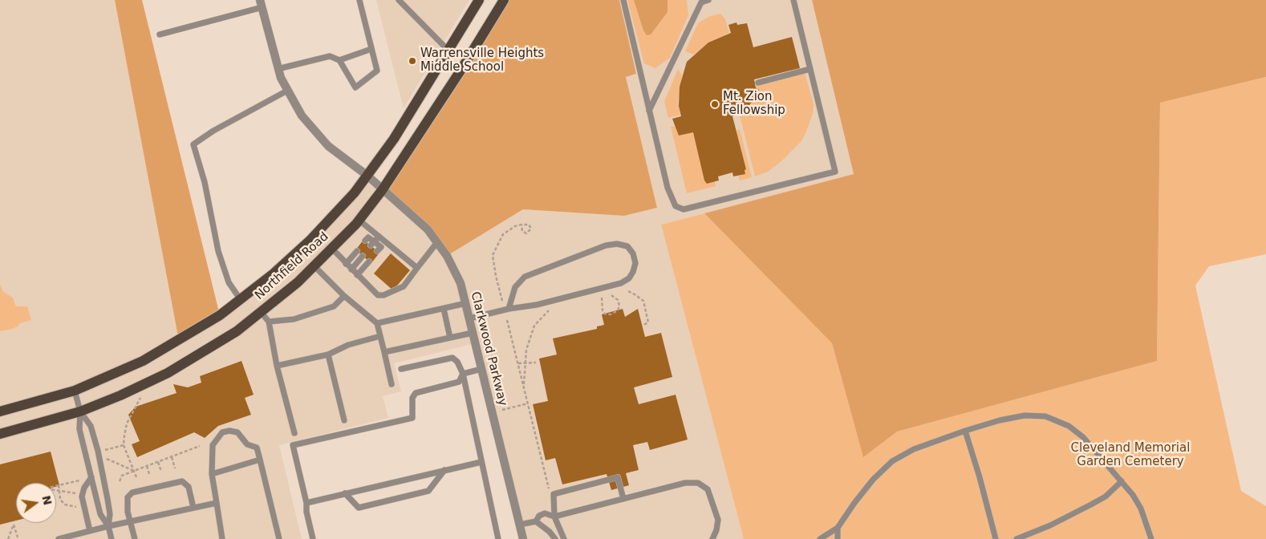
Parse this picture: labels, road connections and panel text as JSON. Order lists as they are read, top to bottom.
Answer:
{
  "streets": {
    "main road": ["Northfield Road"],
    "street": ["Clarkwood Parkway"]
  },
  "crossings": [
    ["Northfield Road", "Clarkwood Parkway"]
  ],
  "parks": ["Cleveland Memorial Garden Cemetery"],
  "places": ["Warrensville Heights Middle School", "Mt. Zion Fellowship"],
  "north": "right"
}
